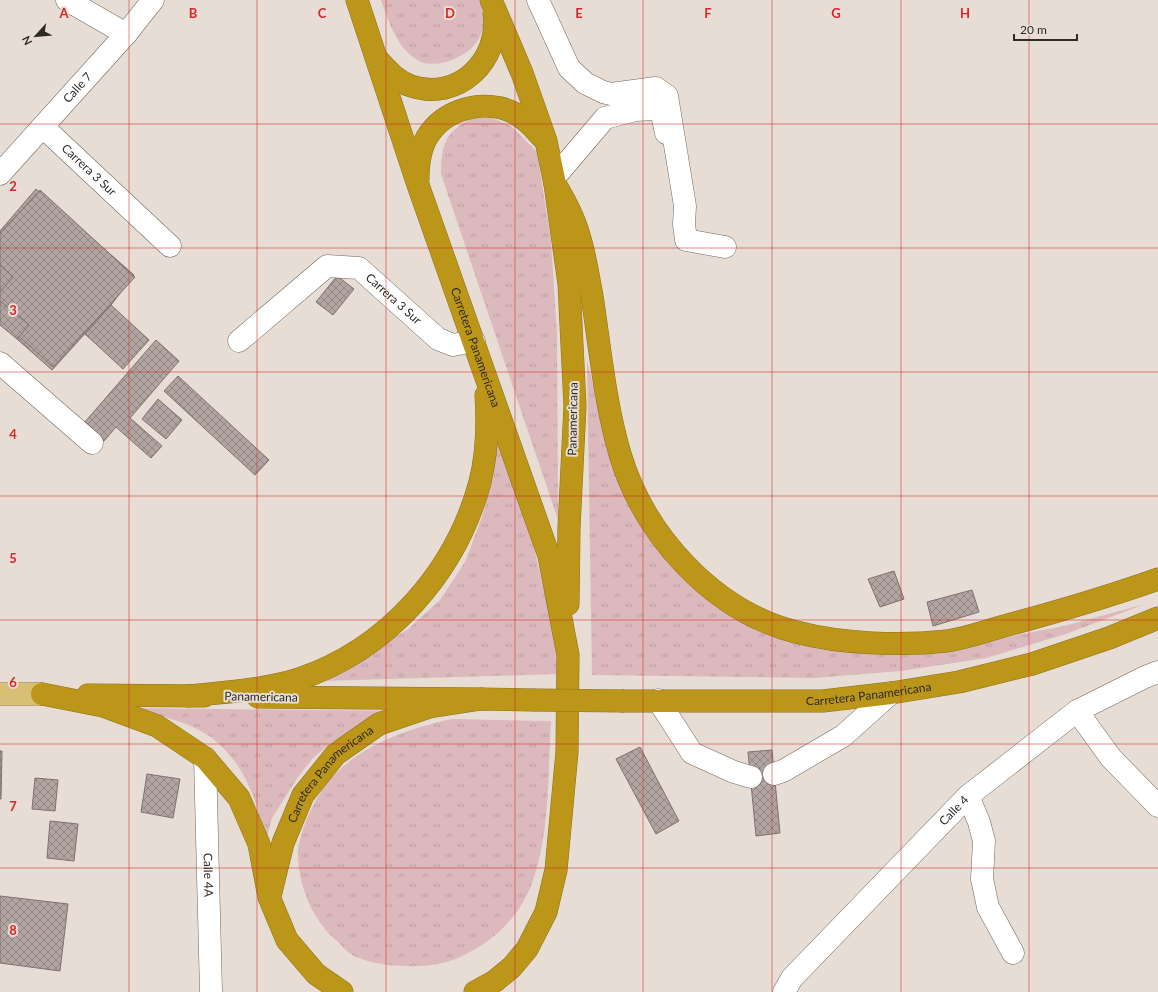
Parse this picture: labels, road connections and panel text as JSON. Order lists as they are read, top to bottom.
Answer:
{
  "streets": {
    "highway": ["Carretera Panamericana", "Panamericana"],
    "street": [
      "Calle 7",
      "Carrera 3 Sur",
      "Calle 4",
      "Calle 4A"
    ]
  },
  "crossings": [
    ["Calle 7", "Carrera 3 Sur"],
    ["Carrera 3 Sur", "Carretera Panamericana"],
    ["Carretera Panamericana", "Panamericana"],
    ["Panamericana", "Calle 4A"]
  ],
  "scale_bar": "20 m",
  "north": "bottom left",
  "grid": {
    "columns": [
      "A",
      "B",
      "C",
      "D",
      "E",
      "F",
      "G",
      "H"
    ],
    "rows": [
      "2",
      "3",
      "4",
      "5",
      "6",
      "7",
      "8"
    ]
  }
}
